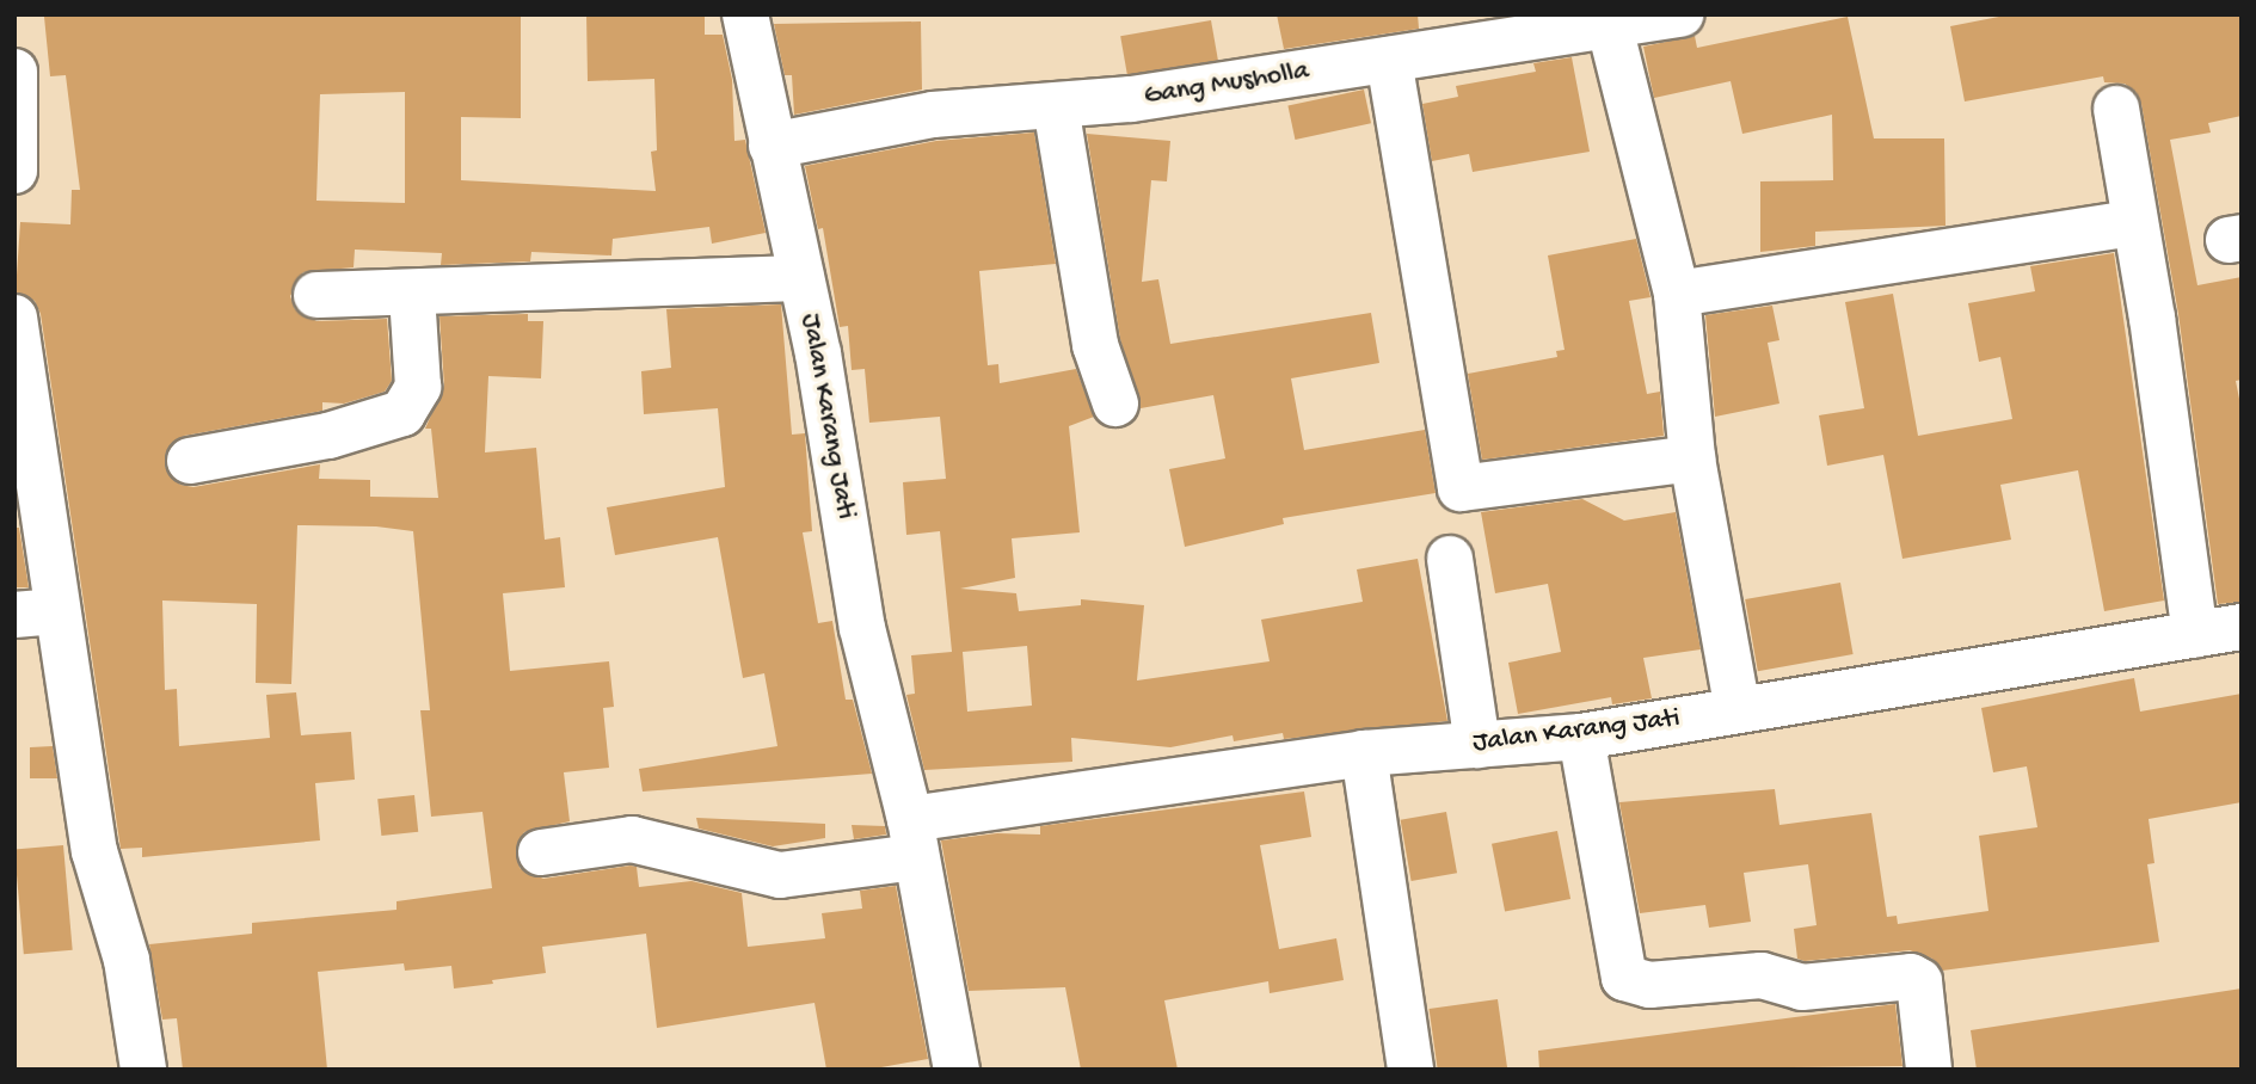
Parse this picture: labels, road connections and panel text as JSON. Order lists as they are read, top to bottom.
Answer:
{
  "streets": {
    "street": ["Gang Musholla", "Jalan Karang Jati"]
  },
  "crossings": [
    ["Gang Musholla", "Jalan Karang Jati"]
  ]
}
